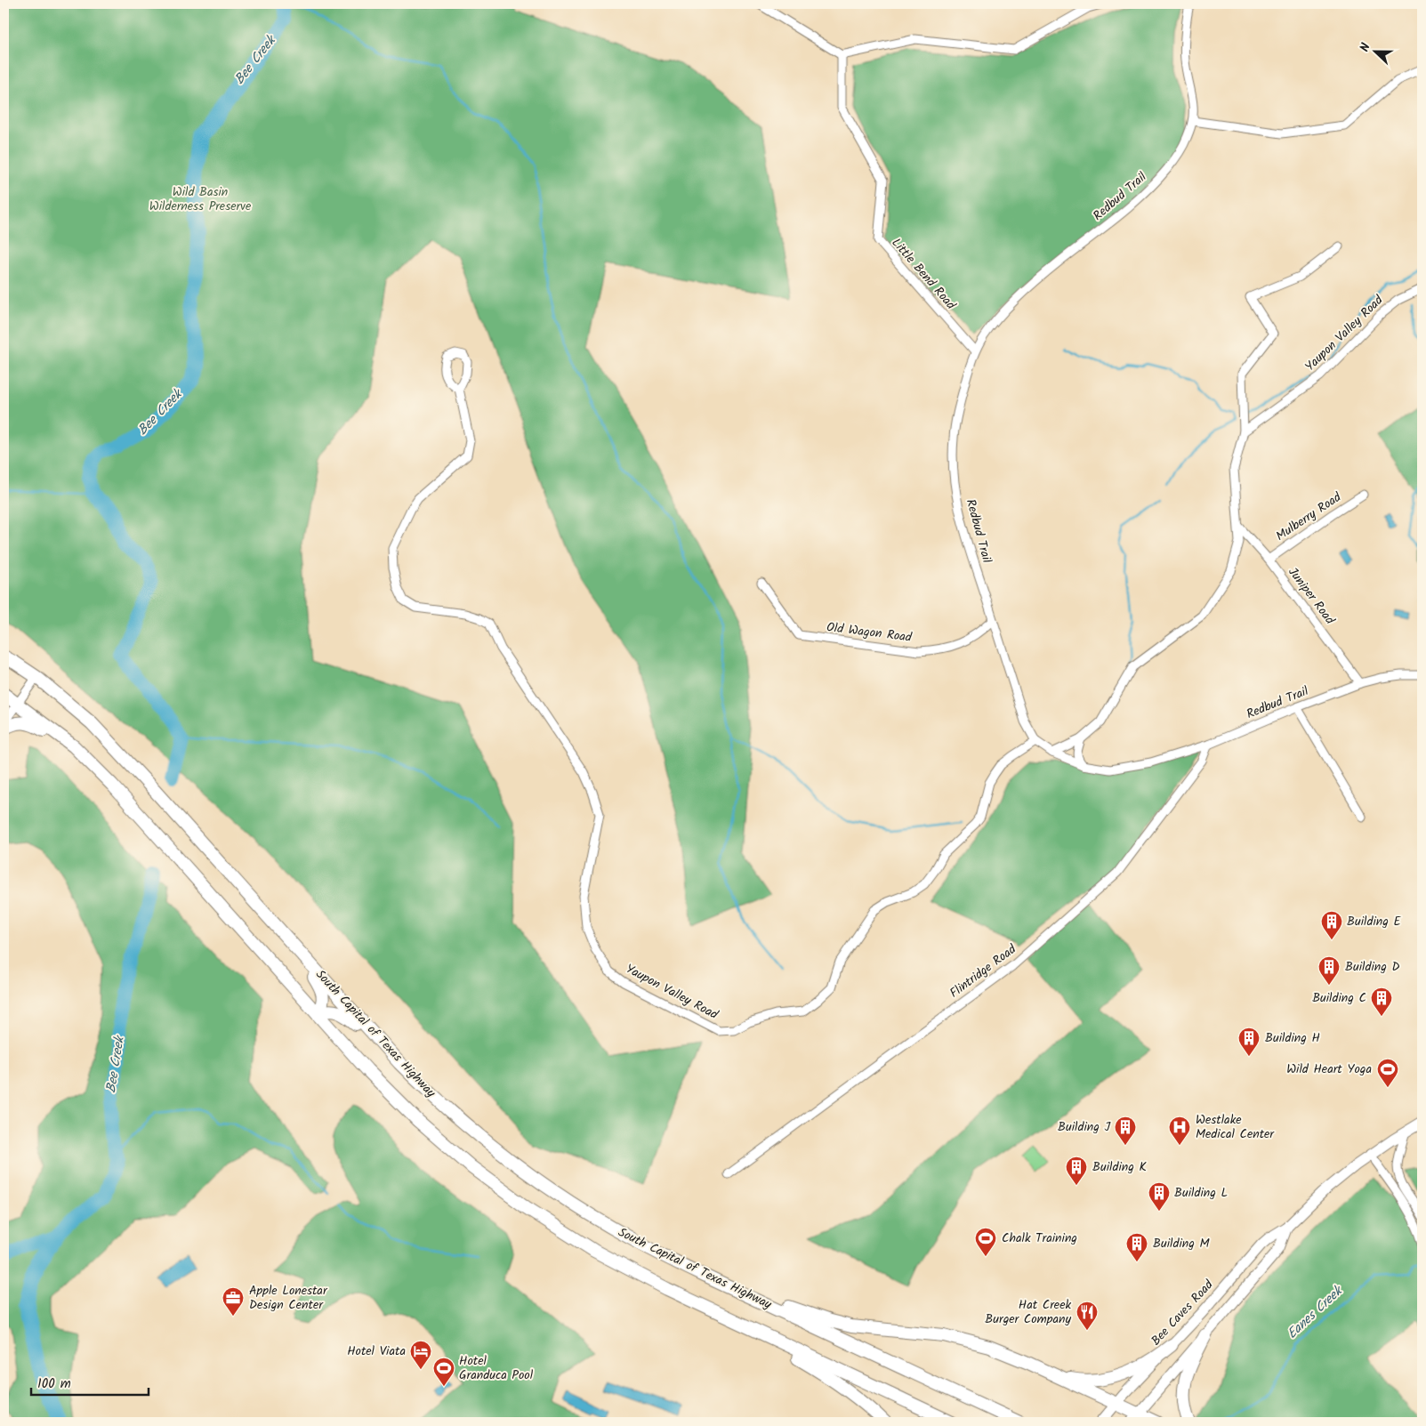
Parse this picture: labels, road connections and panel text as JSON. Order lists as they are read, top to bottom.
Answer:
{
  "streets": {
    "highway": ["South Capital of Texas Highway"],
    "main road": ["Bee Caves Road"],
    "street": [
      "Redbud Trail",
      "Little Bend Road",
      "Yaupon Valley Road",
      "Mulberry Road",
      "Juniper Road",
      "Old Wagon Road",
      "Flintridge Road"
    ]
  },
  "crossings": [
    ["Redbud Trail", "Little Bend Road"],
    ["Redbud Trail", "Yaupon Valley Road"],
    ["Redbud Trail", "Juniper Road"],
    ["Redbud Trail", "Old Wagon Road"],
    ["Redbud Trail", "Flintridge Road"],
    ["Mulberry Road", "Juniper Road"]
  ],
  "water": ["Bee Creek", "Eanes Creek"],
  "parks": ["Wild Basin Wilderness Preserve"],
  "places": {
    "building": [
      "Building E",
      "Building D",
      "Building C",
      "Building H",
      "Building J",
      "Building K",
      "Building L",
      "Building M"
    ],
    "sports": ["Wild Heart Yoga", "Chalk Training", "Hotel Granduca Pool"],
    "hospital": ["Westlake Medical Center"],
    "office": ["Apple Lonestar Design Center"],
    "restaurant": ["Hat Creek Burger Company"],
    "hotel": ["Hotel Viata"]
  },
  "scale_bar": "100 m",
  "north": "left"
}
